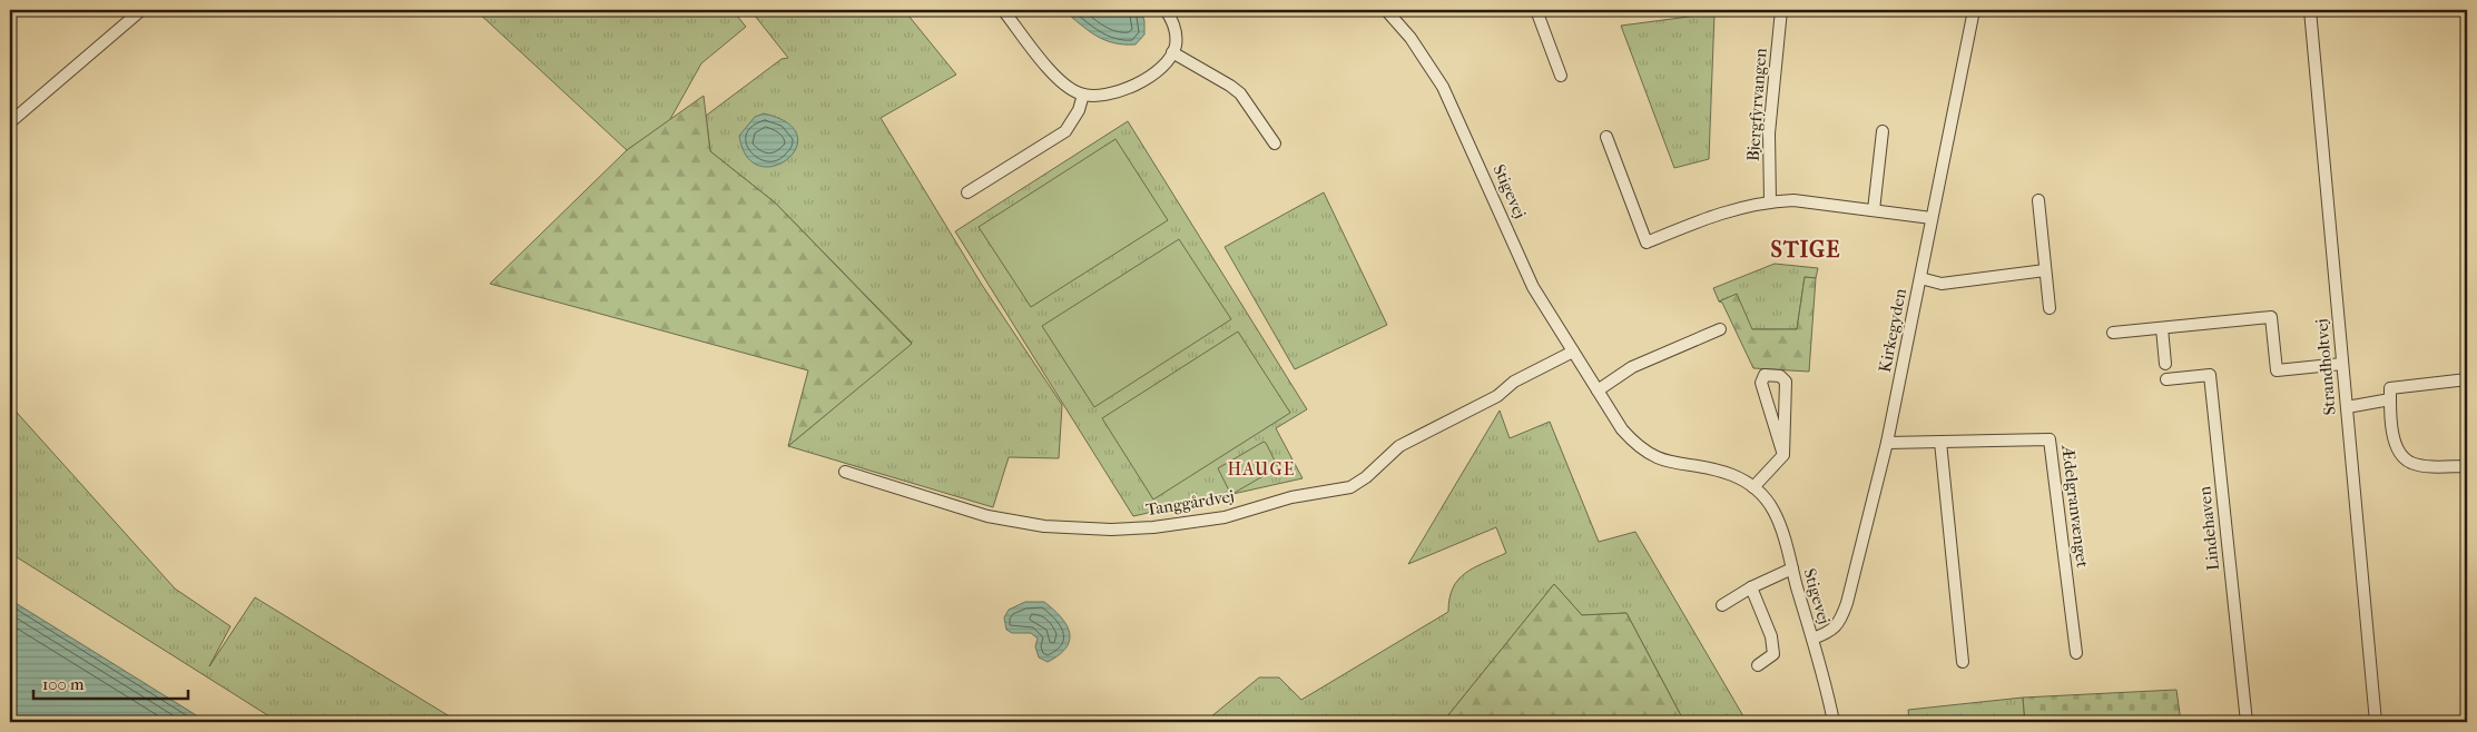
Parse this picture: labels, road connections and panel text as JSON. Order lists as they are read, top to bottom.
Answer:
{
  "streets": {
    "street": [
      "Bjergfyrvangen",
      "Stigevej",
      "Kirkegyden",
      "Strandholtvej",
      "Tanggårdvej",
      "Ædelgranvænget",
      "Lindehaven"
    ]
  },
  "crossings": [
    ["Stigevej", "Kirkegyden"],
    ["Stigevej", "Tanggårdvej"],
    ["Kirkegyden", "Ædelgranvænget"]
  ],
  "districts": ["STIGE", "HAUGE"],
  "scale_bar": "100 m"
}
